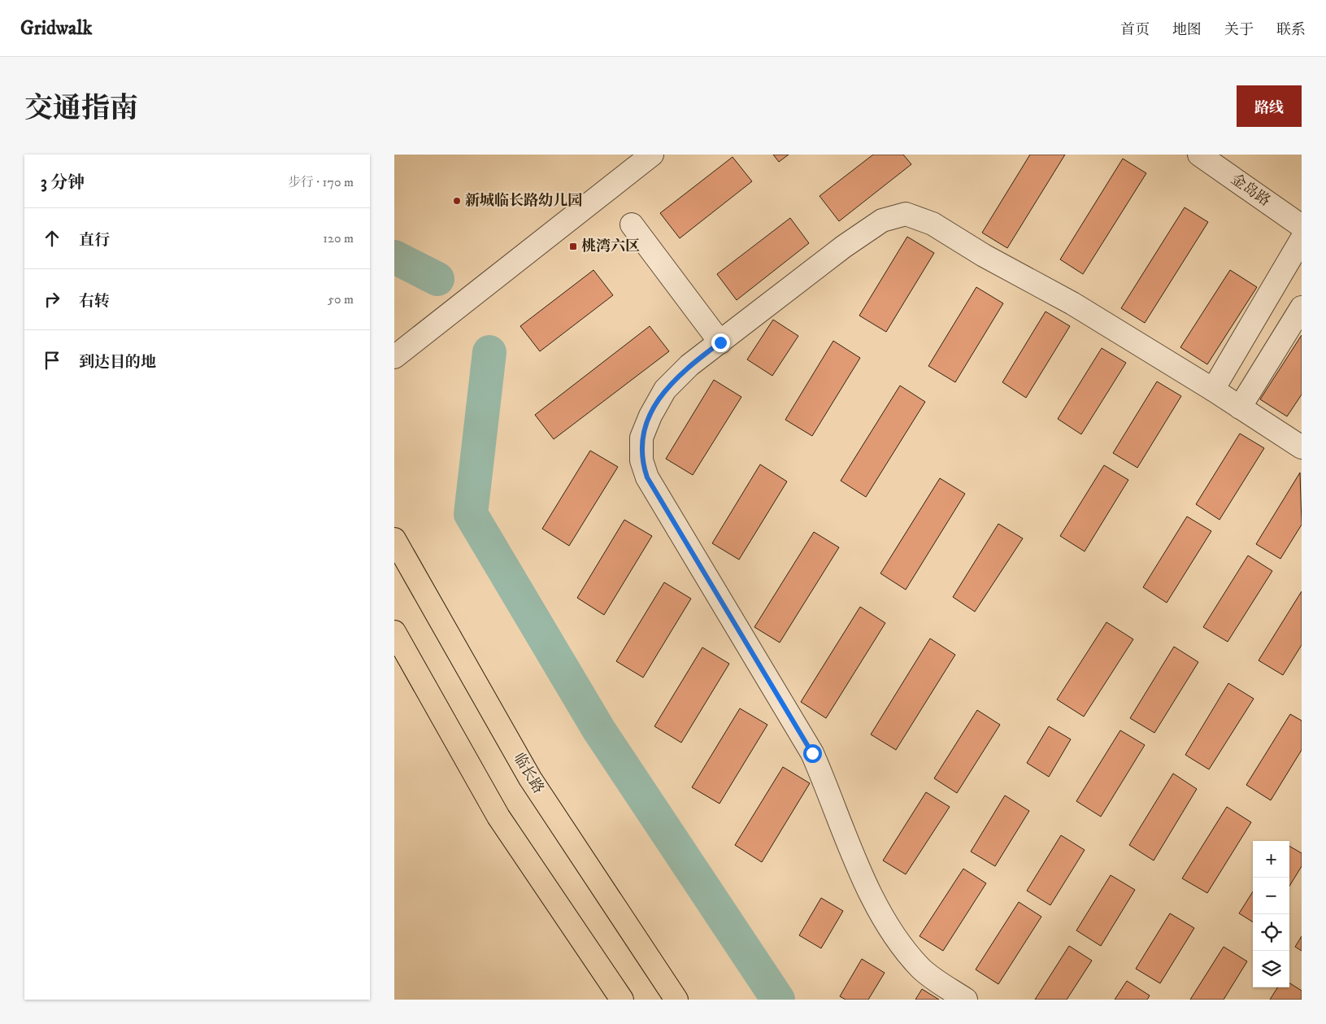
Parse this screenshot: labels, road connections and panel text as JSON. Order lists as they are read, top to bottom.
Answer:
{
  "streets": {
    "main road": ["临长路"],
    "street": ["金岛路"]
  },
  "places": {
    "other": ["新城临长路幼儿园"],
    "transit": ["桃湾六区"]
  },
  "page": {
    "header": "Gridwalk",
    "nav": [
      "首页",
      "地图",
      "关于",
      "联系"
    ],
    "title": "交通指南",
    "buttons": "路线",
    "heading": ["3 分钟", "步行 · 170 m"],
    "list": [
      ["直行", "120 m"],
      ["右转", "50 m"],
      "到达目的地"
    ],
    "map_buttons": ["+", "−"]
  }
}
